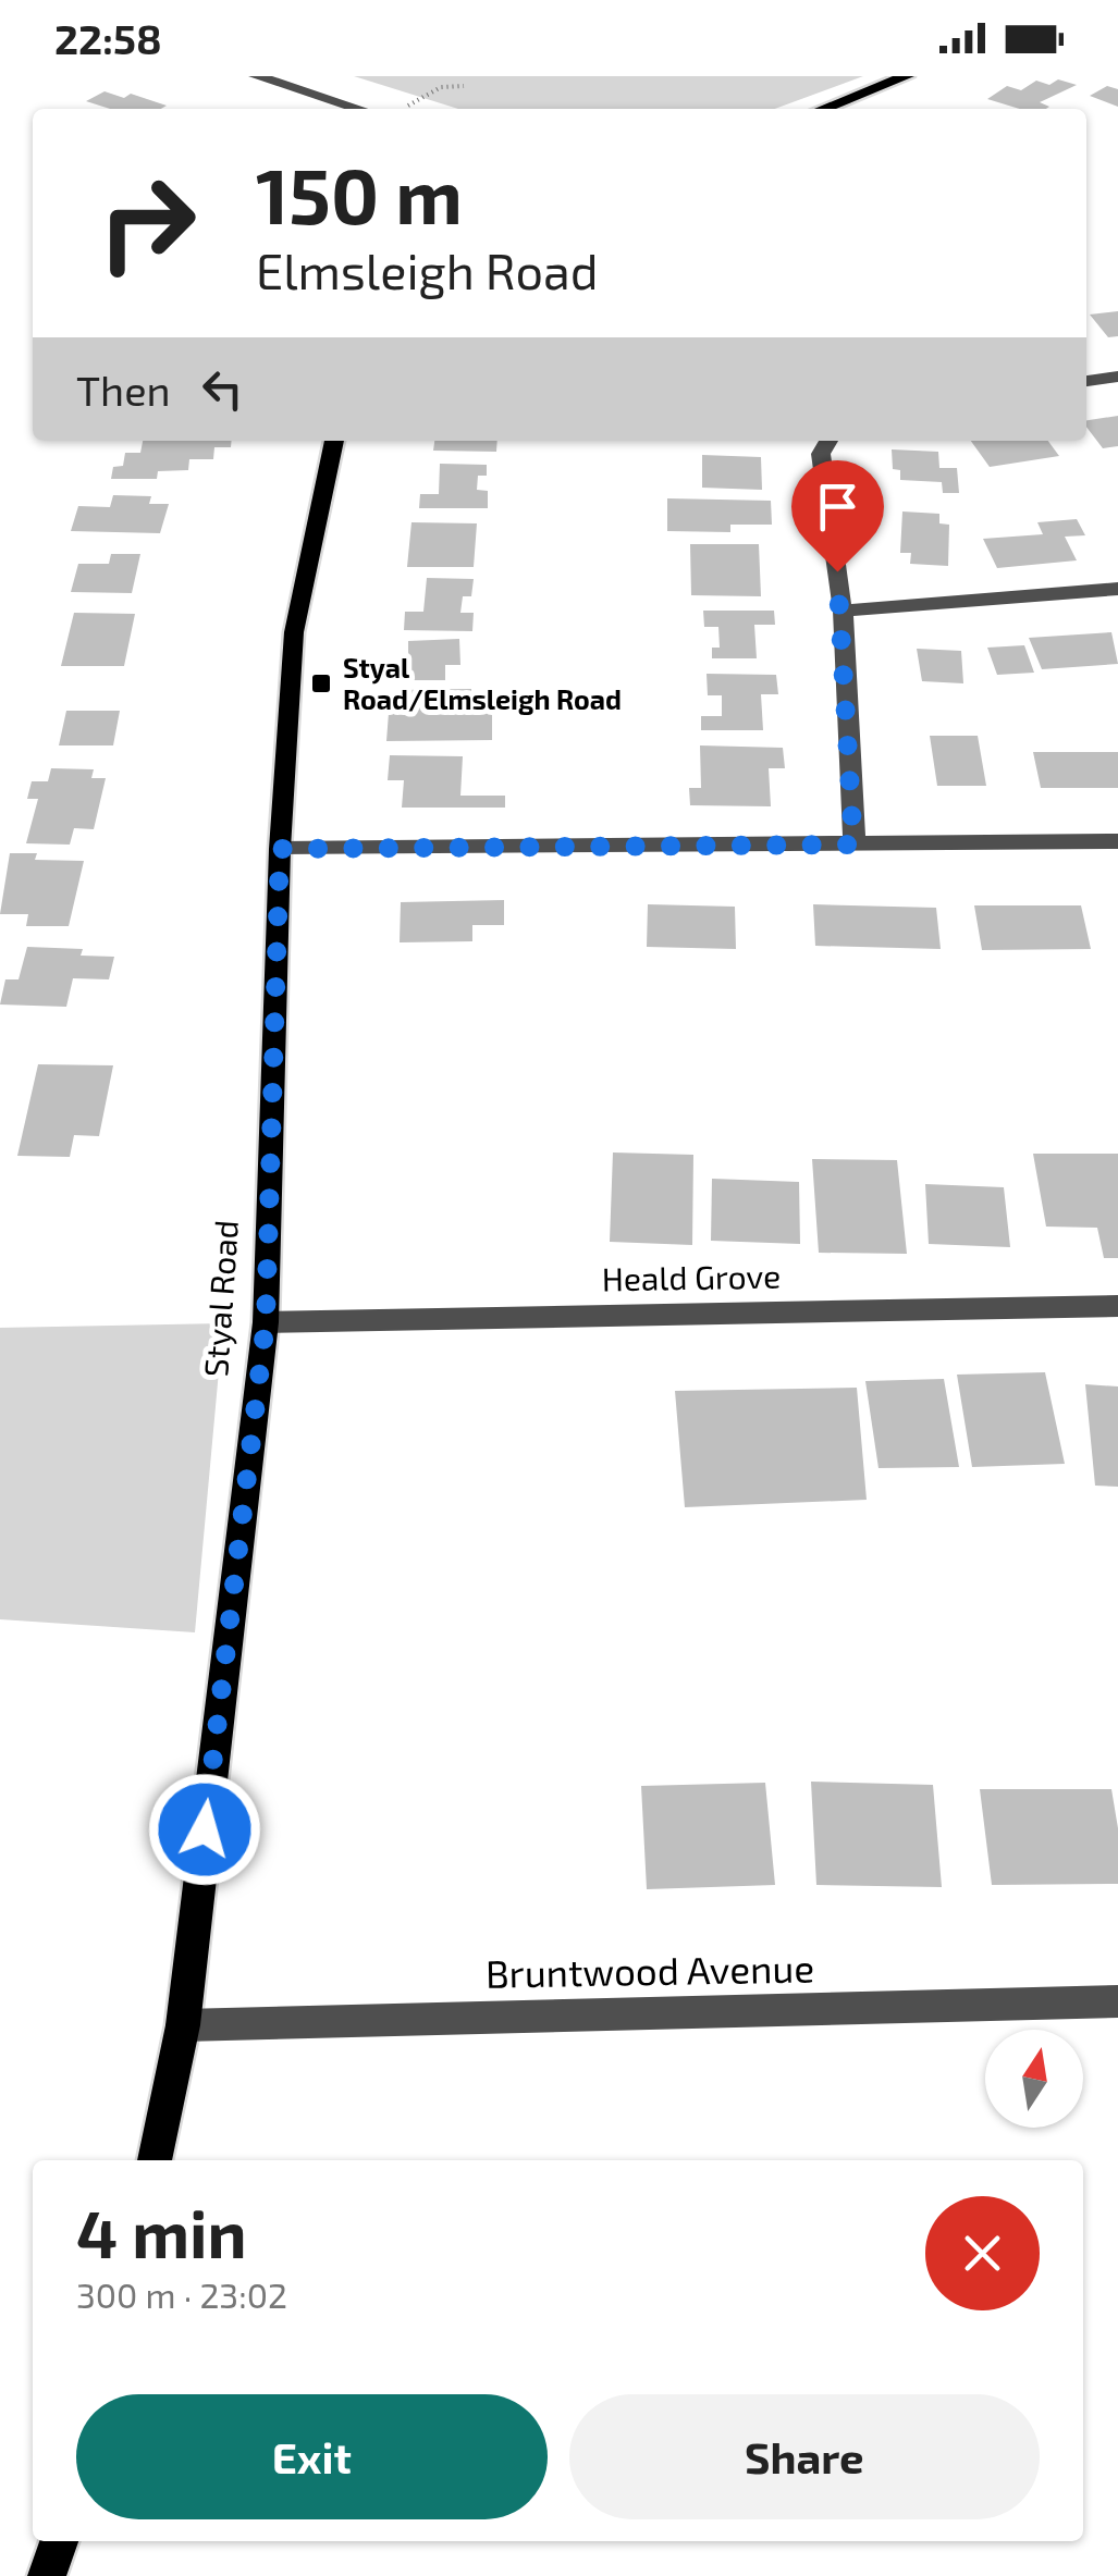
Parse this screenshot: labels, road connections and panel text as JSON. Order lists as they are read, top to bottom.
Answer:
{
  "streets": {
    "main road": ["Styal Road"],
    "street": ["Heald Grove", "Bruntwood Avenue"]
  },
  "crossings": [
    ["Heald Grove", "Styal Road"],
    ["Styal Road", "Bruntwood Avenue"]
  ],
  "places": {
    "transit": ["Styal Road/Elmsleigh Road"]
  },
  "north": "top",
  "page": {
    "status": "22:58",
    "turn": ["150 m", "Elmsleigh Road"],
    "then": "Then",
    "heading": ["4 min", "300 m · 23:02"],
    "buttons": ["Exit", "Share"]
  }
}
